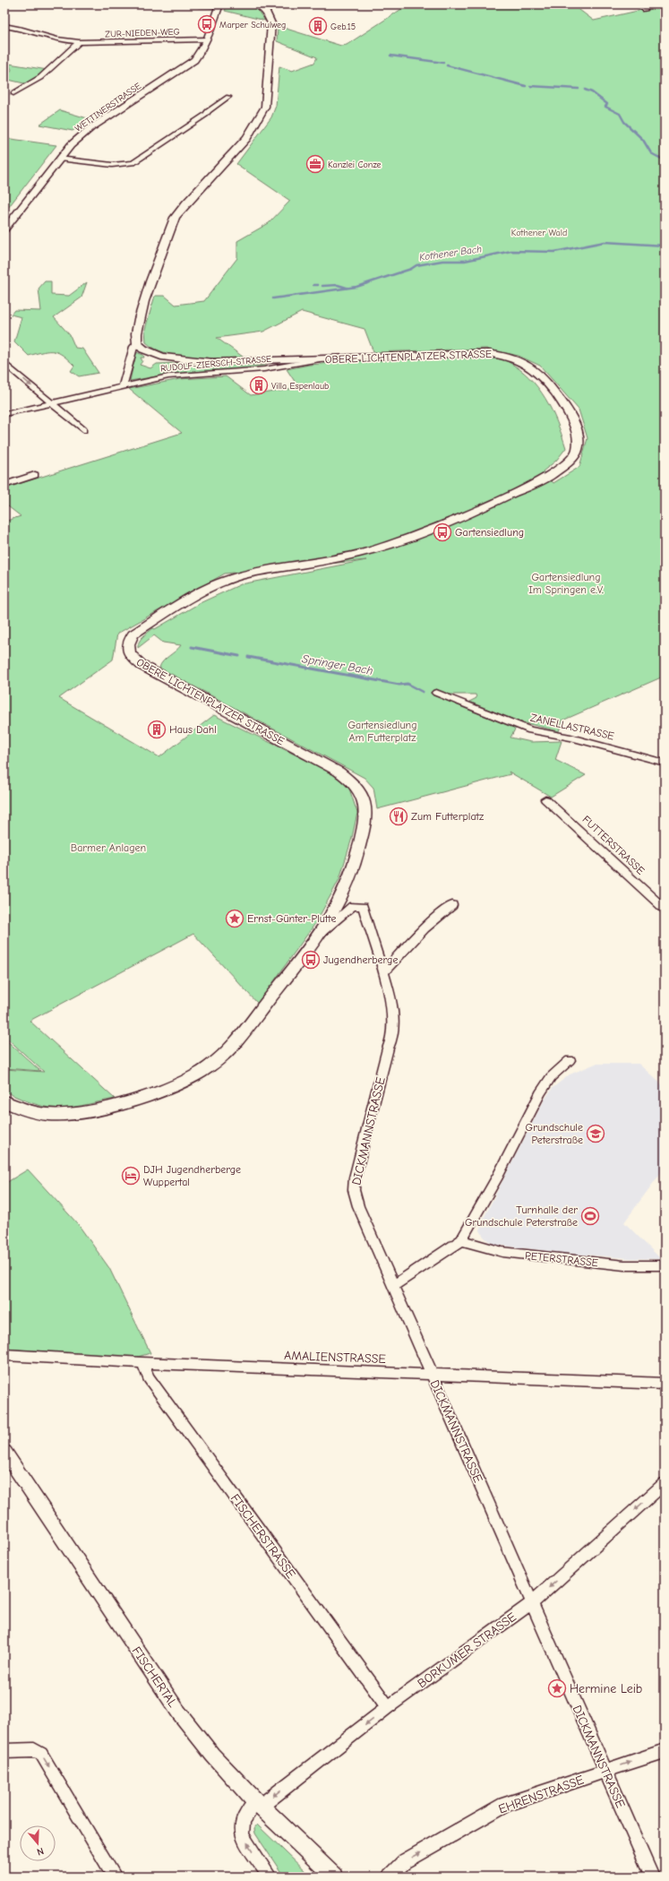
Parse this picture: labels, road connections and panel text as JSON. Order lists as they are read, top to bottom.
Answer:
{
  "streets": {
    "main road": ["OBERE LICHTENPLATZER STRASSE"],
    "street": [
      "ZUR-NIEDEN-WEG",
      "WETTINERSTRASSE",
      "RUDOLF-ZIERSCH-STRASSE",
      "ZANELLASTRASSE",
      "FUTTERSTRASSE",
      "DICKMANNSTRASSE",
      "PETERSTRASSE",
      "AMALIENSTRASSE",
      "FISCHERSTRASSE",
      "BORKUMER STRASSE",
      "FISCHERTAL",
      "EHRENSTRASSE"
    ]
  },
  "crossings": [
    ["ZUR-NIEDEN-WEG", "WETTINERSTRASSE"],
    ["OBERE LICHTENPLATZER STRASSE", "RUDOLF-ZIERSCH-STRASSE"],
    ["OBERE LICHTENPLATZER STRASSE", "DICKMANNSTRASSE"],
    ["DICKMANNSTRASSE", "AMALIENSTRASSE"],
    ["DICKMANNSTRASSE", "BORKUMER STRASSE"],
    ["DICKMANNSTRASSE", "EHRENSTRASSE"],
    ["AMALIENSTRASSE", "FISCHERSTRASSE"],
    ["FISCHERSTRASSE", "BORKUMER STRASSE"],
    ["BORKUMER STRASSE", "FISCHERTAL"]
  ],
  "one_way": ["EHRENSTRASSE"],
  "water": ["Kothener Bach", "Springer Bach"],
  "parks": [
    "Kothener Wald",
    "Gartensiedlung Im Springen e.V.",
    "Gartensiedlung Am Futterplatz",
    "Barmer Anlagen"
  ],
  "places": {
    "bus stop": ["Marper Schulweg", "Gartensiedlung", "Jugendherberge"],
    "building": ["Geb.15", "Villa Espenlaub", "Haus Dahl"],
    "office": ["Kanzlei Conze"],
    "restaurant": ["Zum Futterplatz"],
    "place": ["Ernst-Günter-Plutte", "Hermine Leib"],
    "school or university": ["Grundschule Peterstraße"],
    "hotel": ["DJH Jugendherberge Wuppertal"],
    "sports": ["Turnhalle der Grundschule Peterstraße"]
  },
  "north": "bottom"
}
